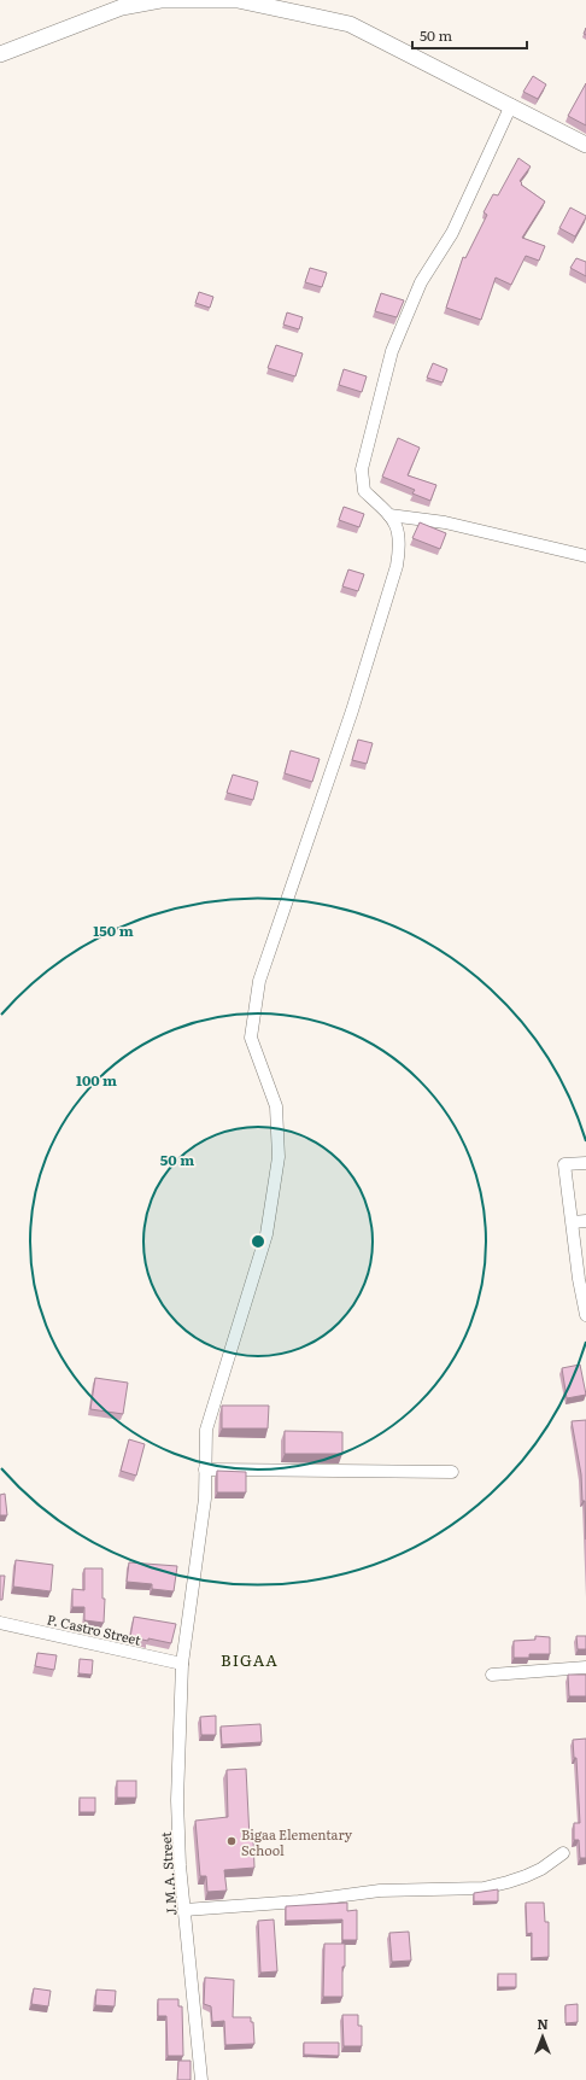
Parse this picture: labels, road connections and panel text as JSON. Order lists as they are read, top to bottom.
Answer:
{
  "streets": {
    "street": ["P. Castro Street", "J.M.A. Street"]
  },
  "crossings": [
    ["P. Castro Street", "J.M.A. Street"]
  ],
  "districts": ["BIGAA"],
  "places": ["Bigaa Elementary School"],
  "scale_bar": "50 m",
  "north": "top",
  "rings": ["150 m", "100 m", "50 m"]
}
